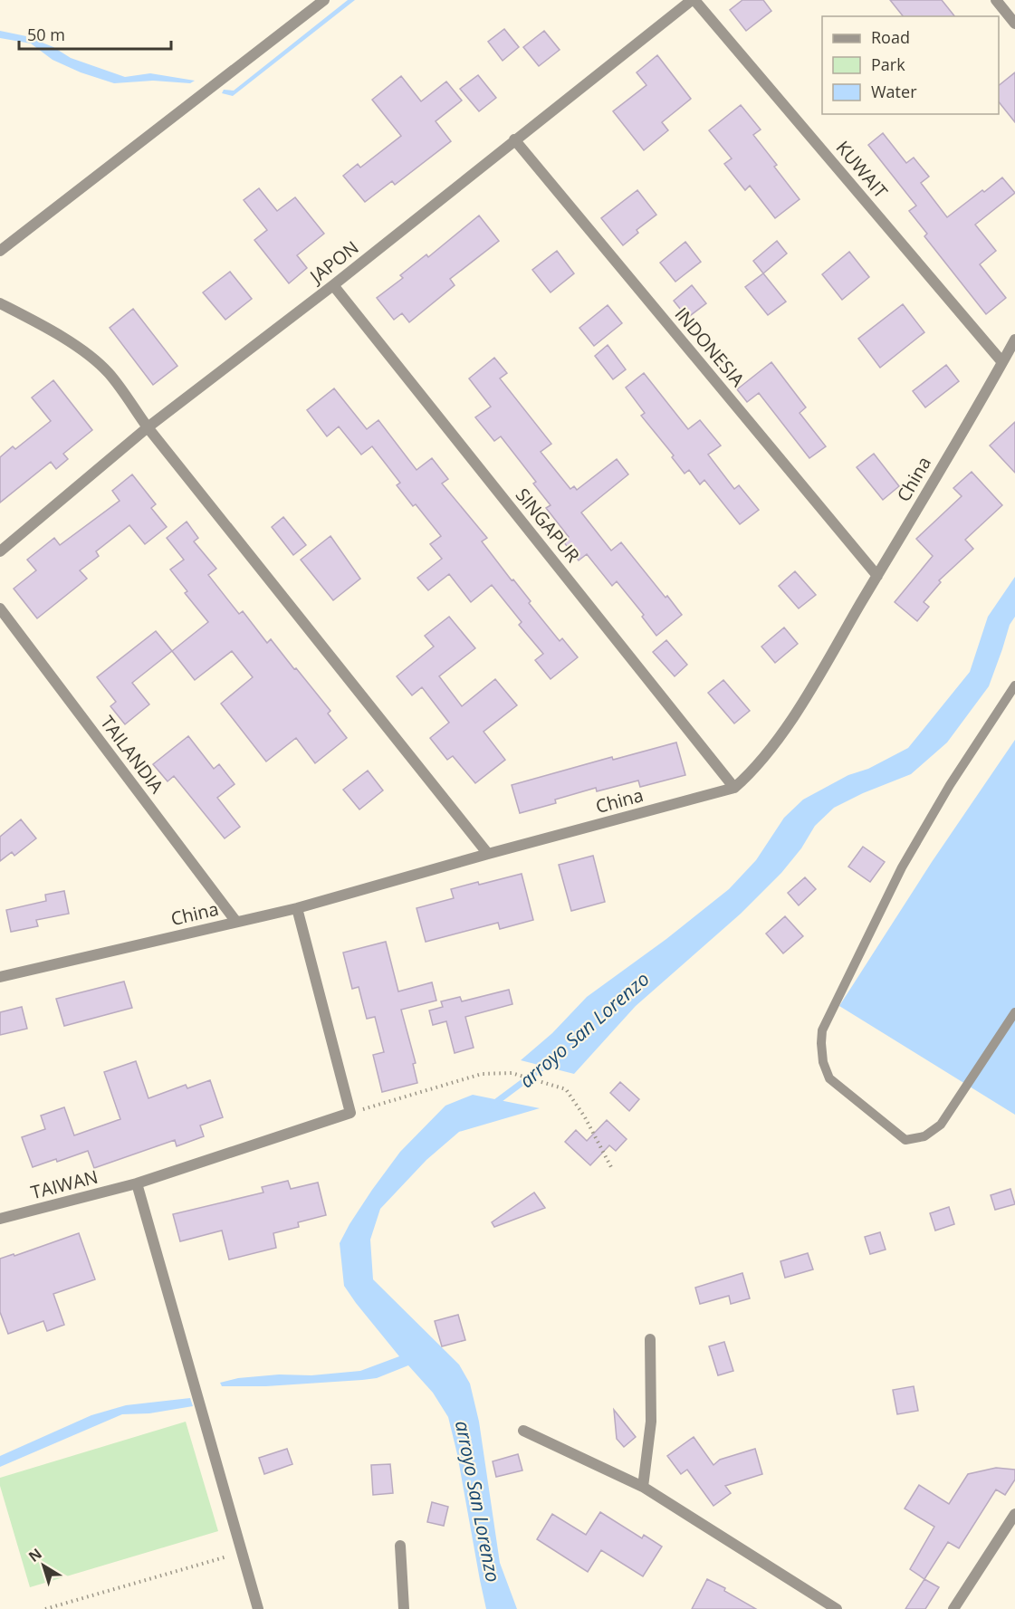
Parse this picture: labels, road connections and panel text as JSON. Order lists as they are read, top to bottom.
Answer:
{
  "streets": {
    "street": [
      "KUWAIT",
      "JAPON",
      "INDONESIA",
      "China",
      "SINGAPUR",
      "TAILANDIA",
      "TAIWAN"
    ]
  },
  "crossings": [
    ["KUWAIT", "JAPON"],
    ["KUWAIT", "China"],
    ["JAPON", "INDONESIA"],
    ["JAPON", "SINGAPUR"],
    ["INDONESIA", "China"],
    ["China", "SINGAPUR"],
    ["China", "TAILANDIA"]
  ],
  "water": ["arroyo San Lorenzo"],
  "legend": ["Road", "Park", "Water"],
  "scale_bar": "50 m",
  "north": "top left"
}
